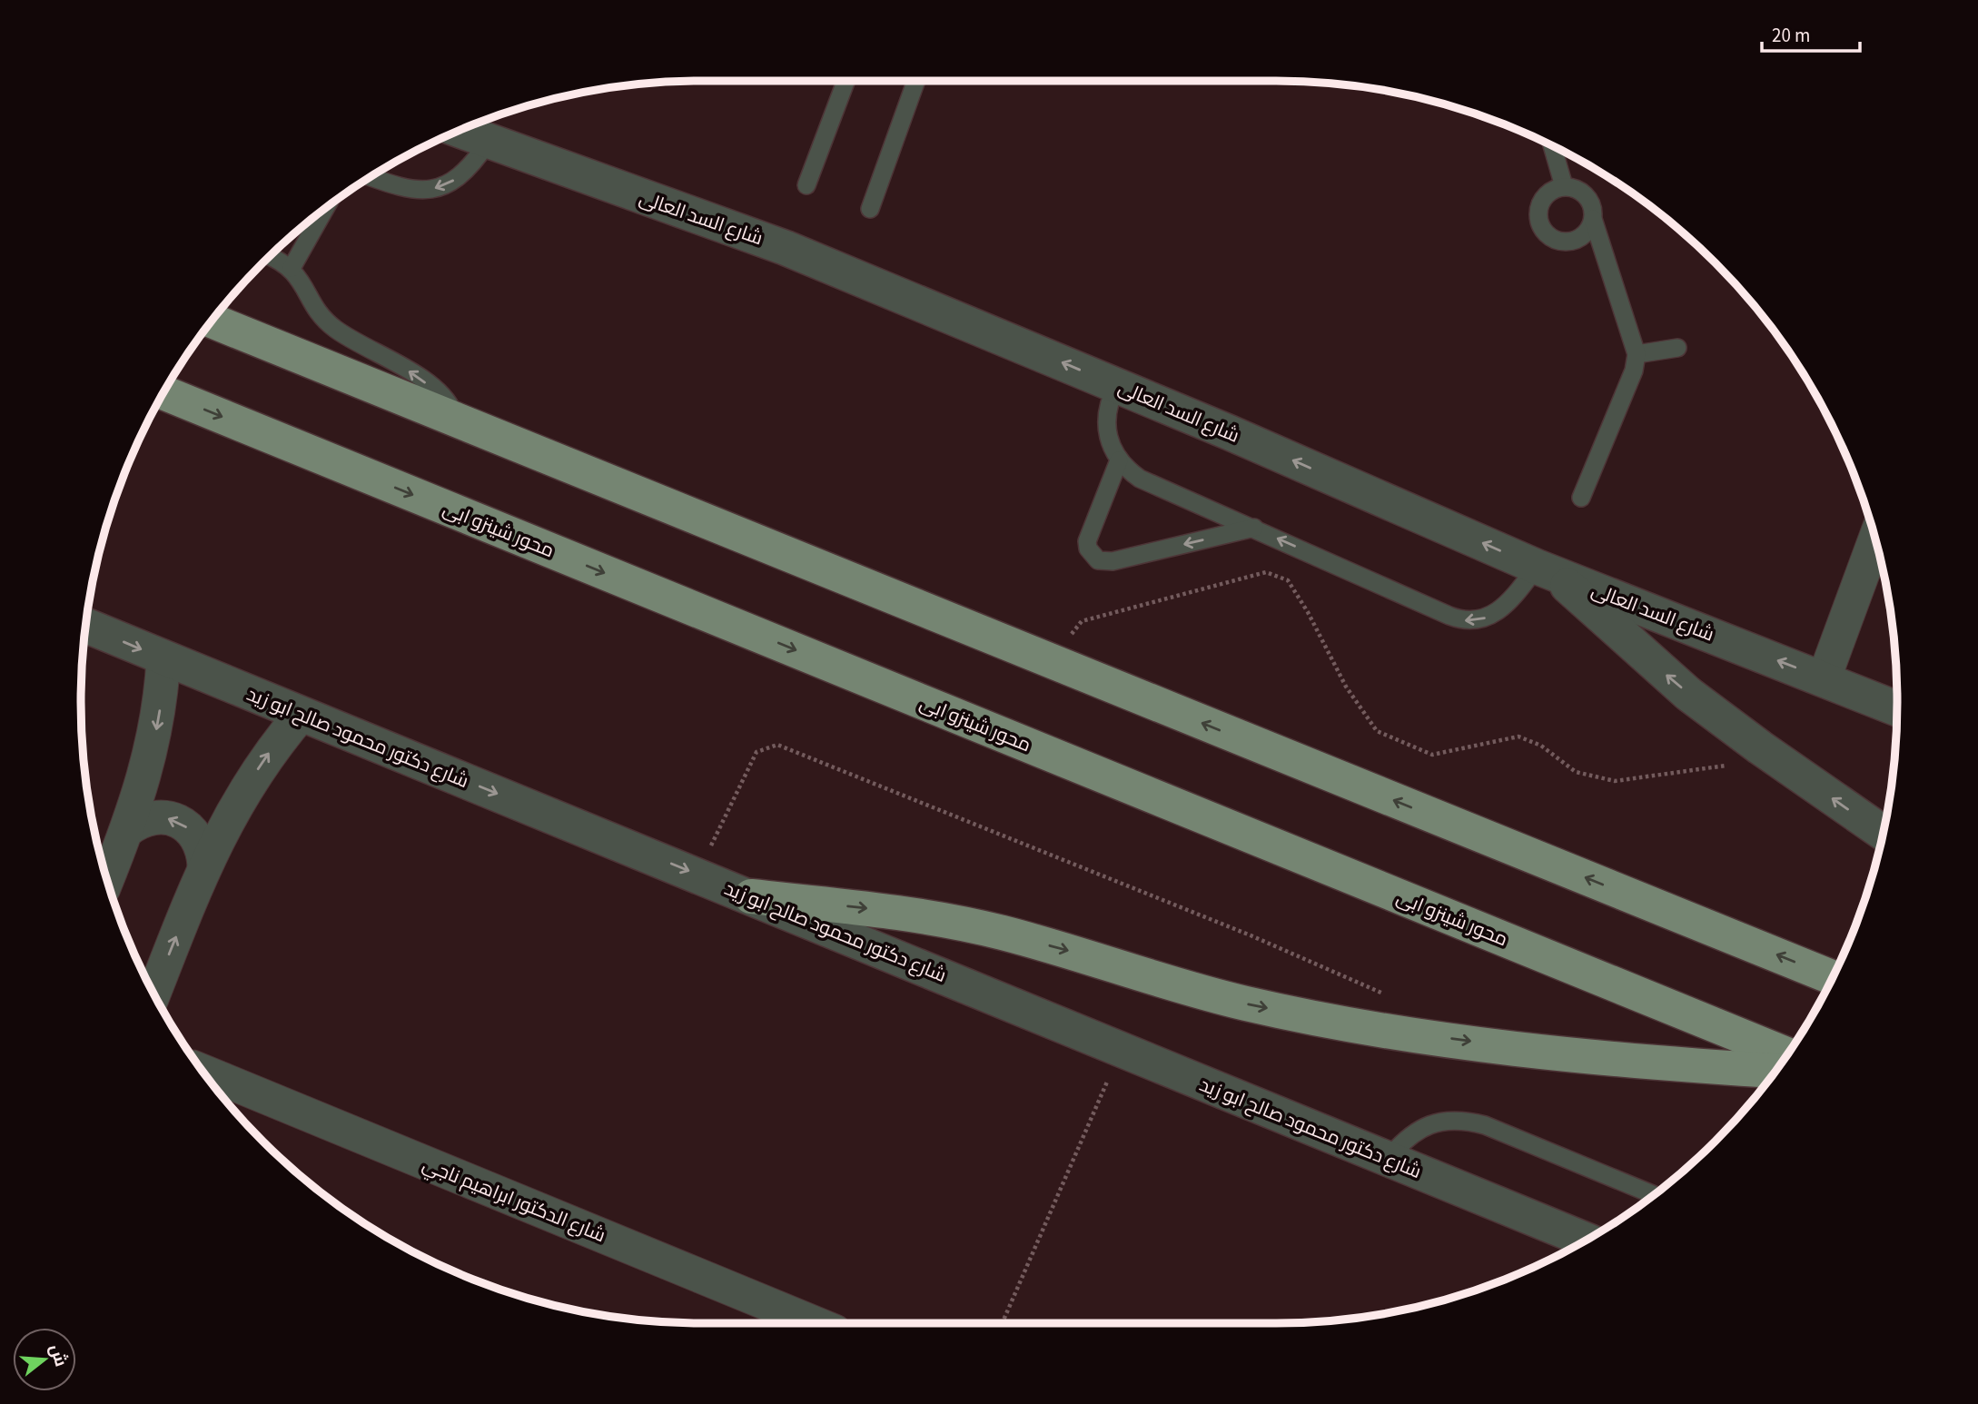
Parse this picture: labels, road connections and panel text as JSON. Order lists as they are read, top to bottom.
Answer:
{
  "streets": {
    "main road": ["محور شينزو ابى"],
    "street": ["شارع السد العالى", "شارع دكتور محمود صالح ابو زيد", "شارع الدكتور ابراهيم ناجي"]
  },
  "one_way": ["شارع السد العالى"],
  "scale_bar": "20 m",
  "north": "right"
}
